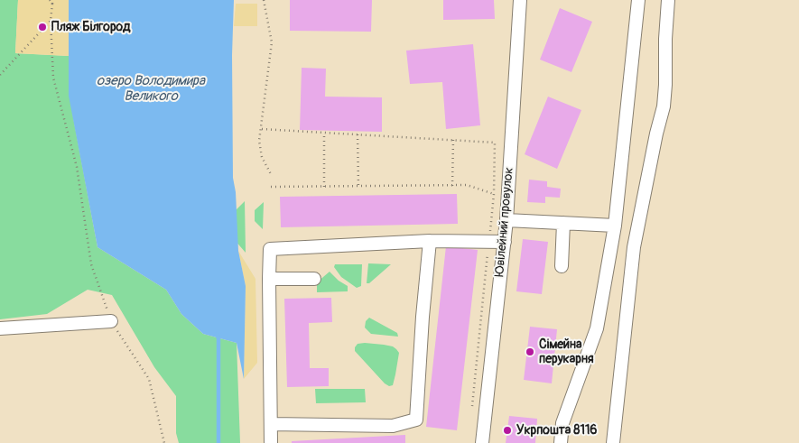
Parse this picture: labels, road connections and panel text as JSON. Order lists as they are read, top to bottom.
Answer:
{
  "streets": {
    "street": ["Ювілейний провулок"]
  },
  "water": ["озеро Володимира Великого"],
  "places": ["Пляж Білгород", "Сімейна перукарня", "Укрпошта 8116"]
}
